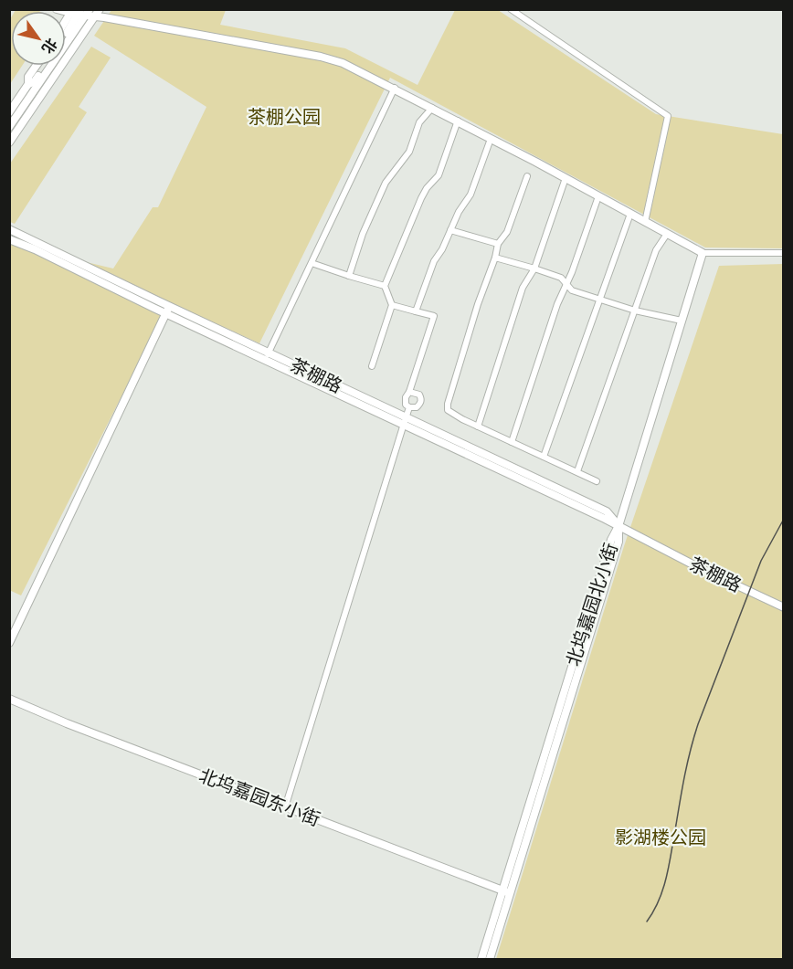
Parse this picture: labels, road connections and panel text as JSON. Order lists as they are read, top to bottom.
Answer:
{
  "streets": {
    "street": ["茶棚路", "北坞嘉园北小街", "北坞嘉园东小街"]
  },
  "crossings": [
    ["茶棚路", "北坞嘉园北小街"],
    ["北坞嘉园北小街", "北坞嘉园东小街"]
  ],
  "parks": ["茶棚公园", "影湖楼公园"],
  "north": "bottom right"
}
